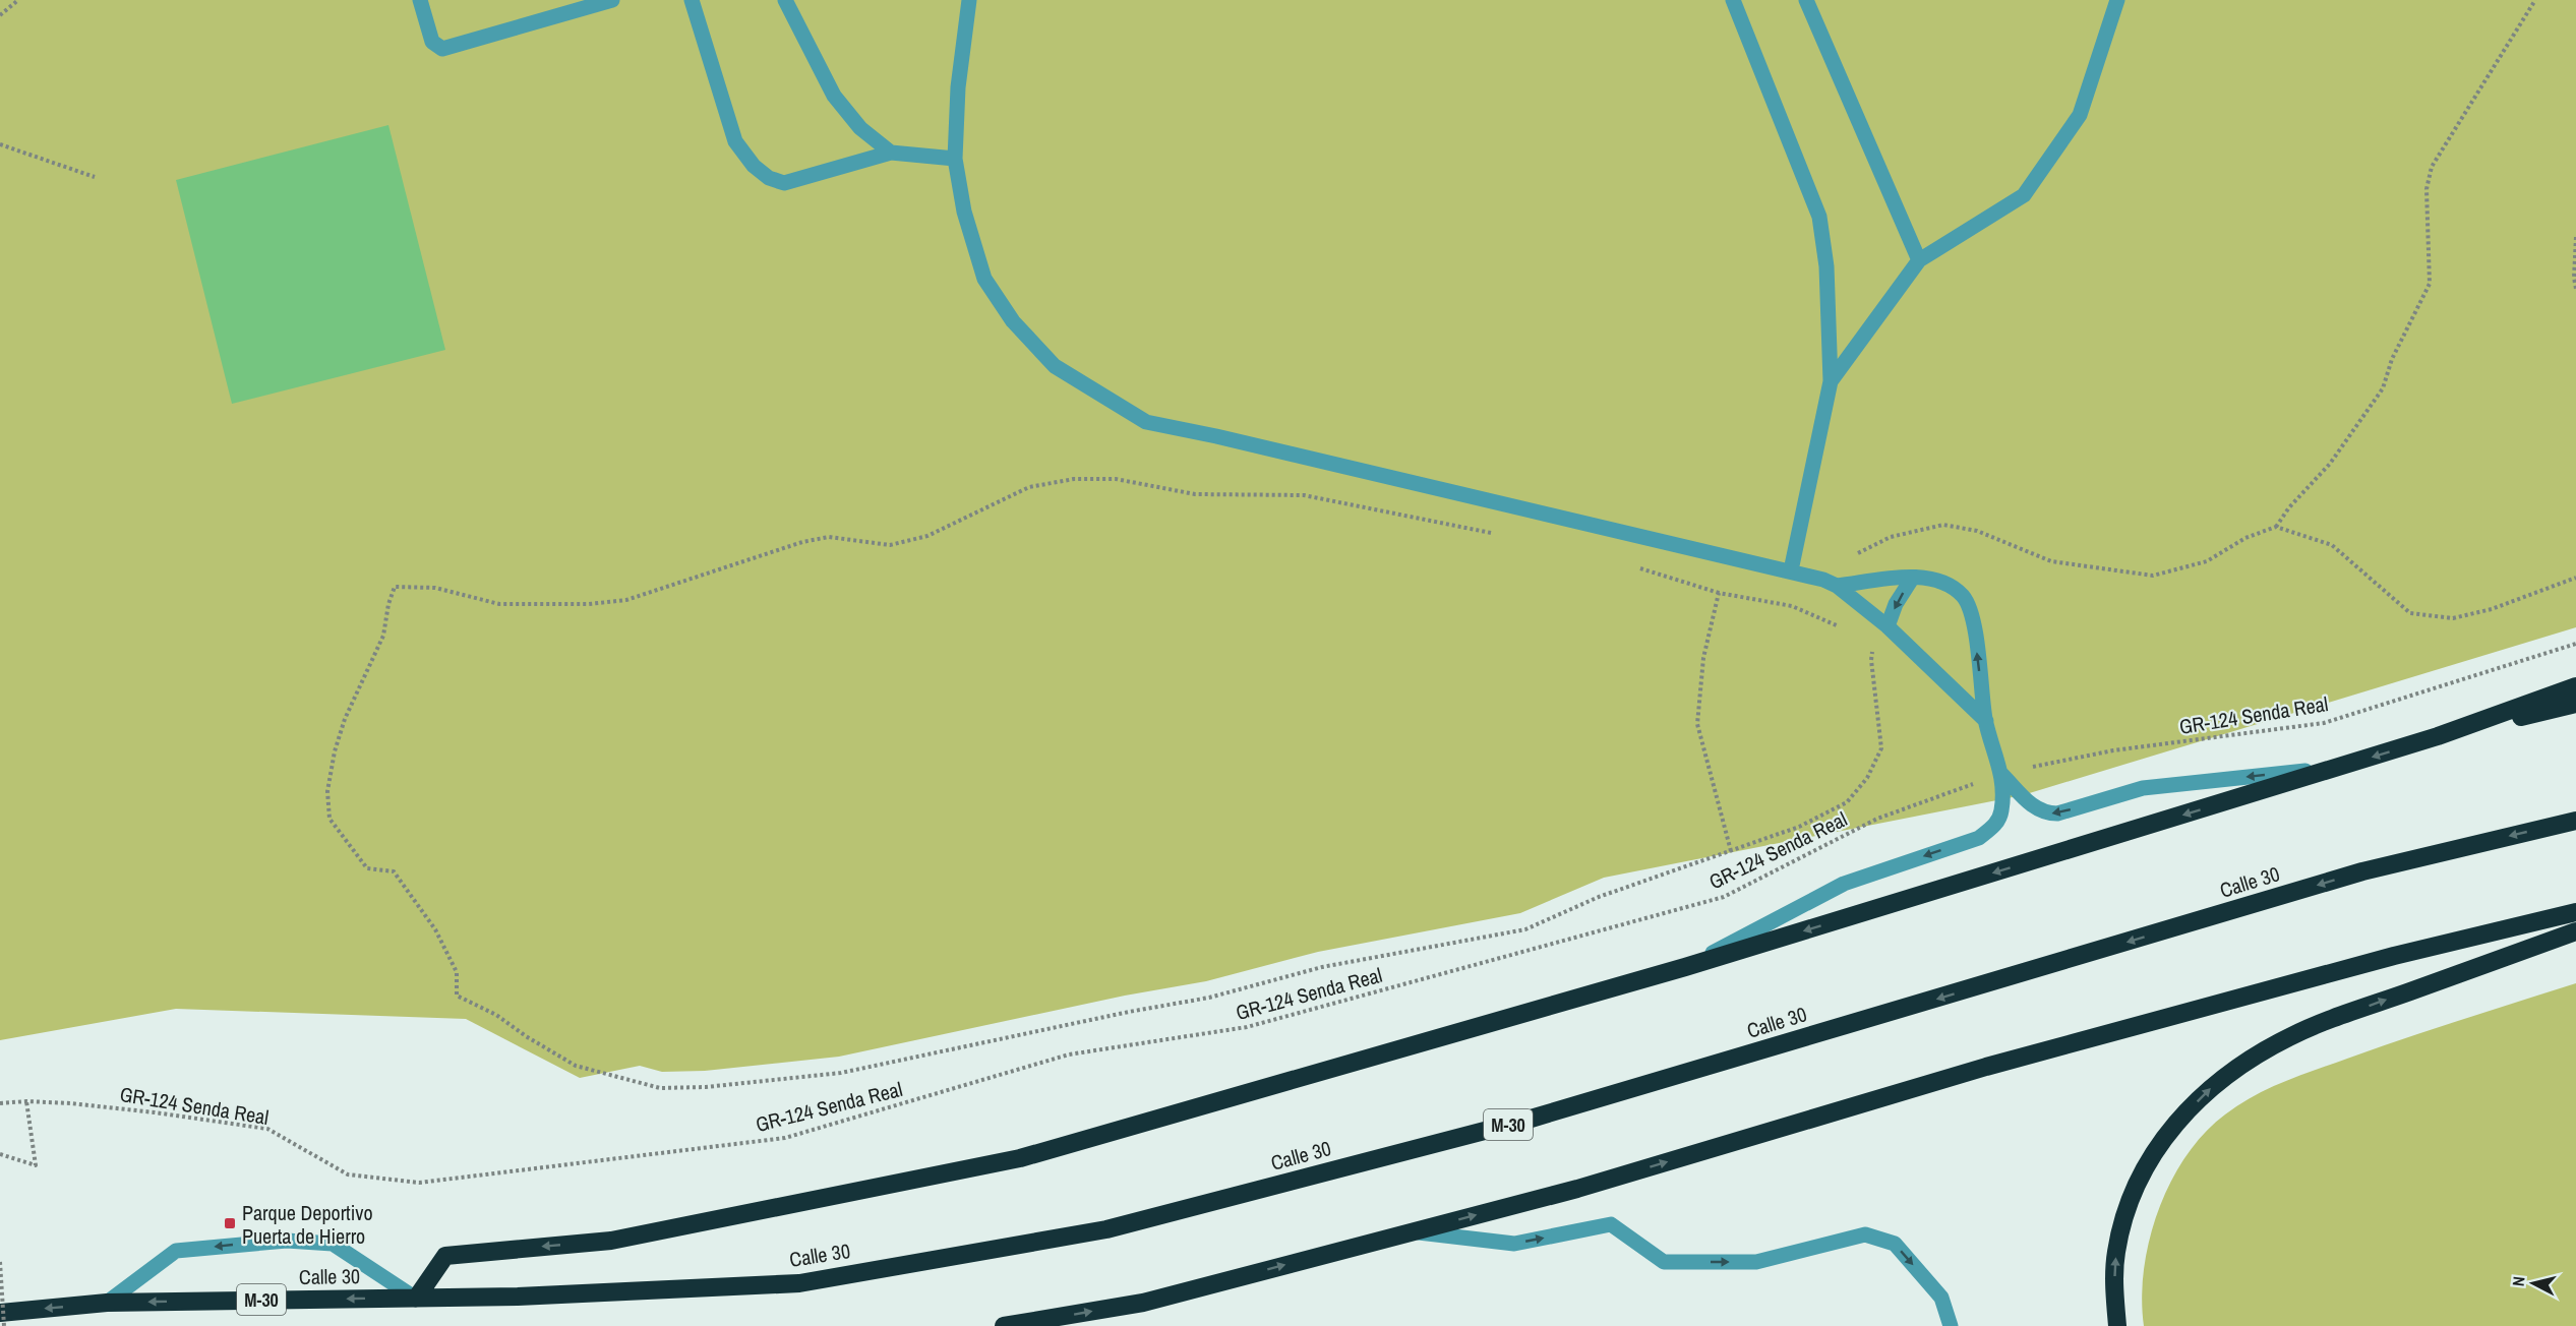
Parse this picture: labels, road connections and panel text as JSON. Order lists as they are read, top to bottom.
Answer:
{
  "streets": {
    "highway": ["Calle 30", "M-30"],
    "path": ["GR-124 Senda Real"]
  },
  "places": {
    "transit": ["Parque Deportivo Puerta de Hierro"]
  },
  "north": "left"
}
